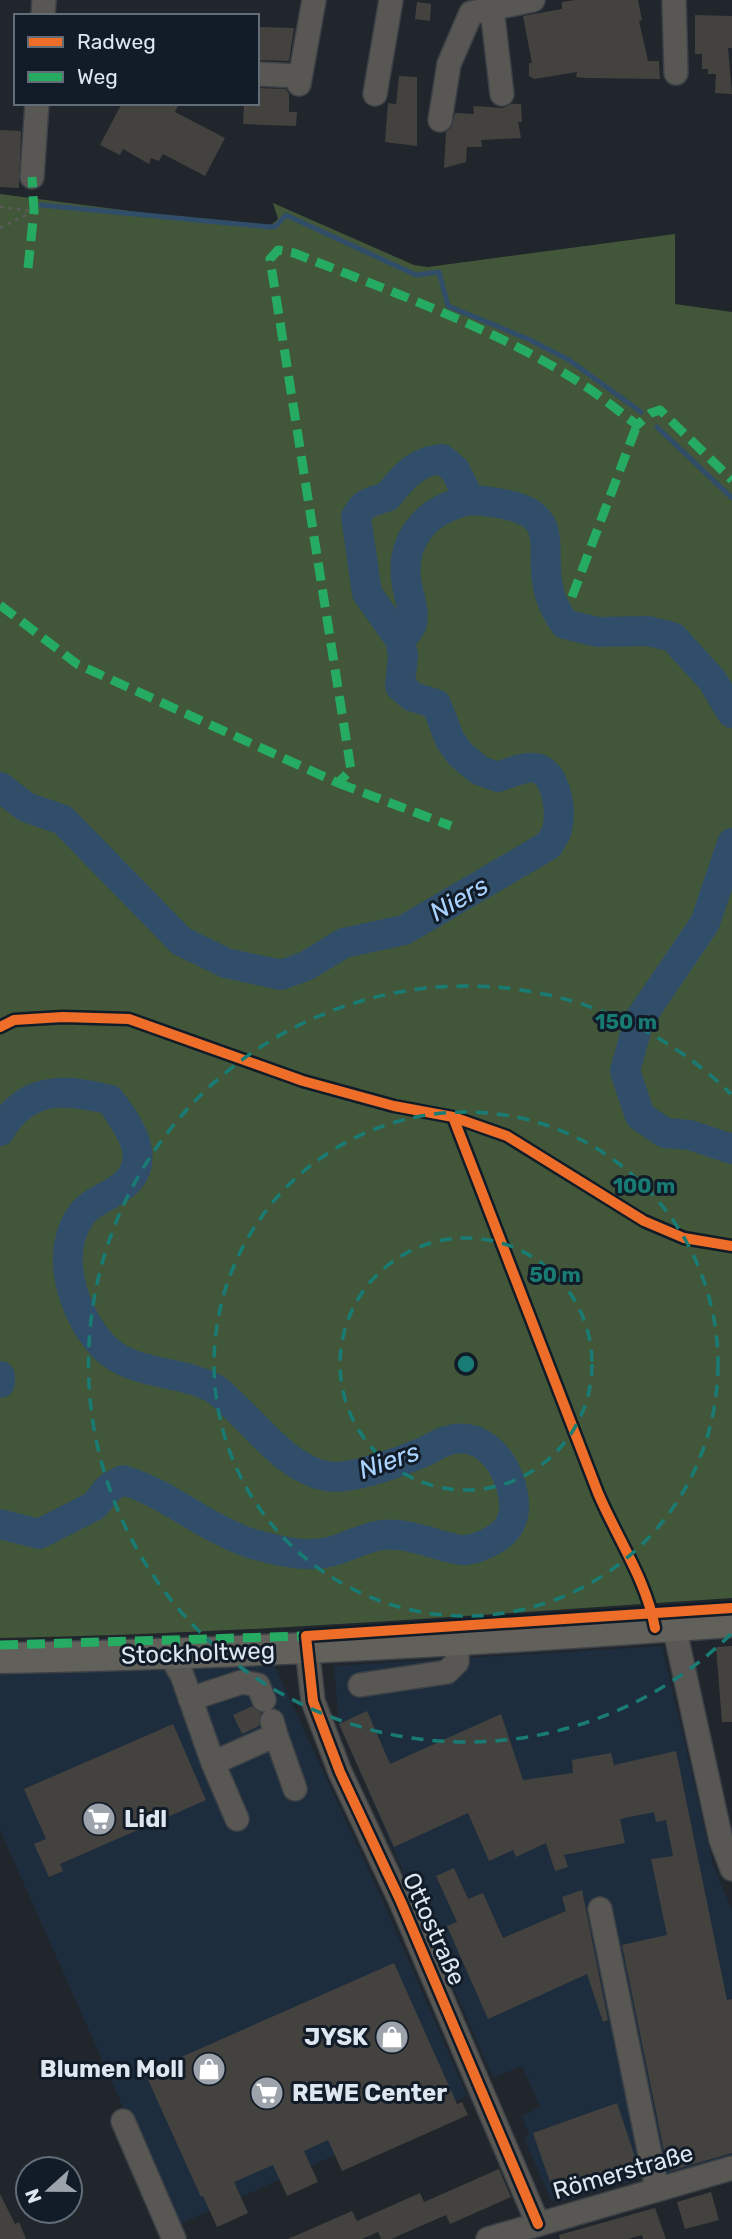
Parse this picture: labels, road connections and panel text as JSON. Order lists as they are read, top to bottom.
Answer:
{
  "streets": {
    "main road": ["Stockholtweg"],
    "street": ["Ottostraße", "Römerstraße"]
  },
  "crossings": [
    ["Stockholtweg", "Ottostraße"],
    ["Ottostraße", "Römerstraße"]
  ],
  "water": ["Niers"],
  "places": {
    "supermarket": ["Lidl", "REWE Center"],
    "shop": ["JYSK", "Blumen Moll"]
  },
  "legend": ["Radweg", "Weg"],
  "north": "left",
  "rings": ["150 m", "100 m", "50 m"]
}
